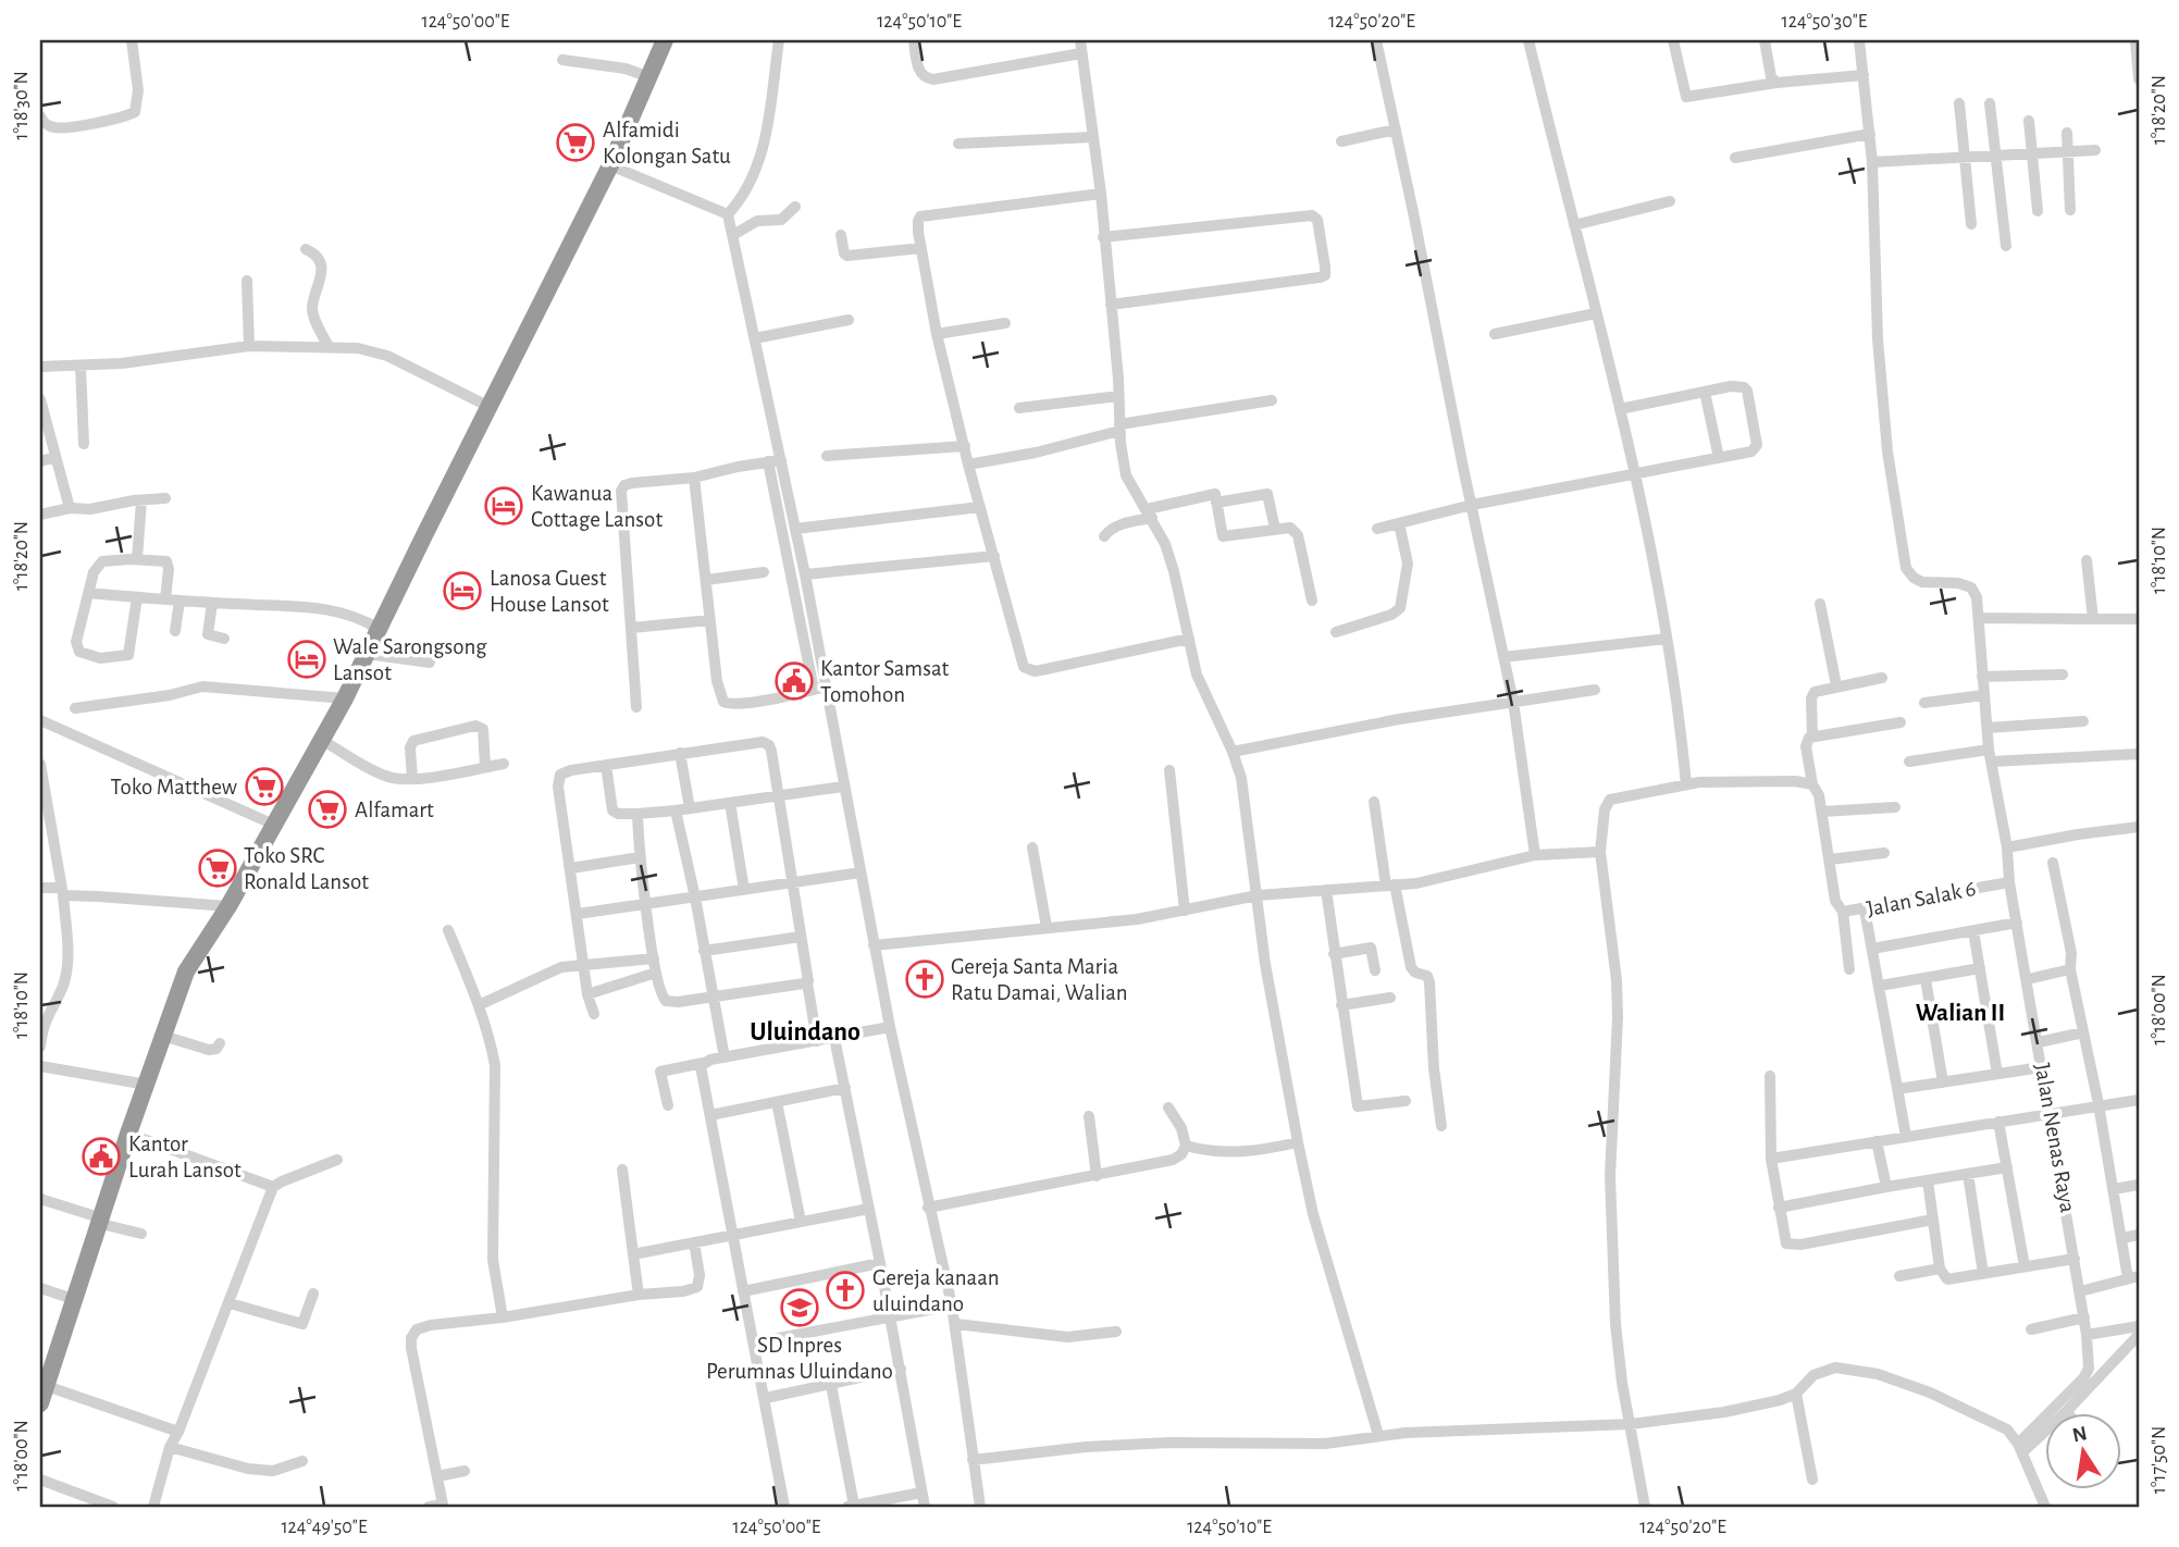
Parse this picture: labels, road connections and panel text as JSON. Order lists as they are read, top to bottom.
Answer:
{
  "streets": {
    "street": ["Jalan Salak 6", "Jalan Nenas Raya"]
  },
  "crossings": [
    ["Jalan Salak 6", "Jalan Nenas Raya"]
  ],
  "districts": ["Walian II", "Uluindano"],
  "places": {
    "supermarket": [
      "Alfamidi Kolongan Satu",
      "Toko Matthew",
      "Alfamart",
      "Toko SRC Ronald Lansot"
    ],
    "hotel": ["Kawanua Cottage Lansot", "Lanosa Guest House Lansot", "Wale Sarongsong Lansot"],
    "public building": ["Kantor Samsat Tomohon", "Kantor Lurah Lansot"],
    "church": ["Gereja Santa Maria Ratu Damai, Walian", "Gereja kanaan uluindano"],
    "school or university": ["SD Inpres Perumnas Uluindano"]
  },
  "north": "top",
  "coordinates": [
    "124°50'00\"E",
    "124°50'10\"E",
    "124°50'20\"E",
    "124°50'30\"E",
    "1°18'30\"N",
    "1°18'20\"N",
    "1°18'10\"N",
    "1°18'00\"N",
    "1°17'50\"N",
    "124°49'50\"E"
  ]
}
